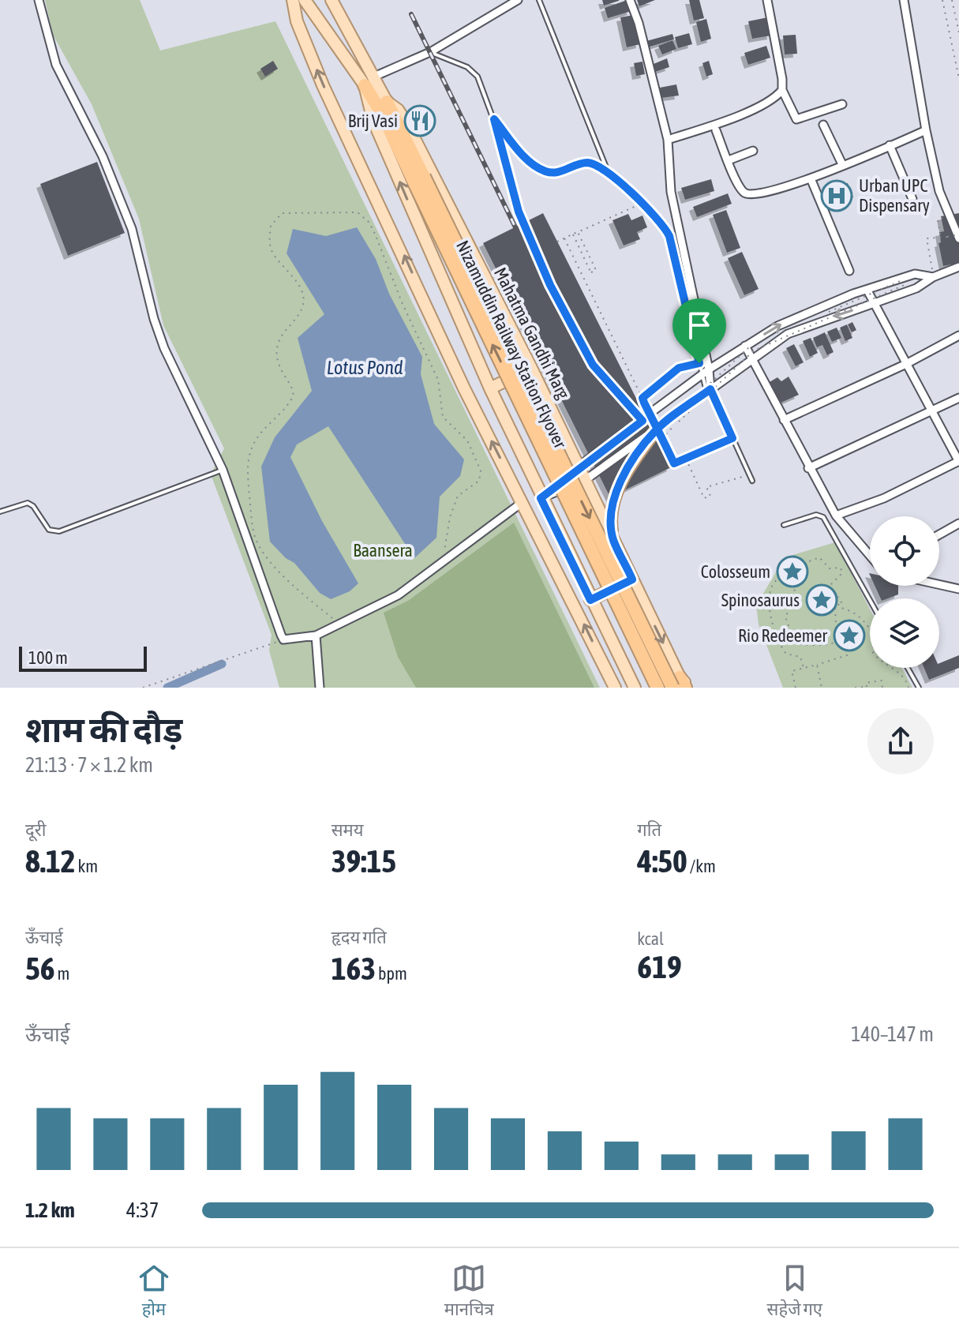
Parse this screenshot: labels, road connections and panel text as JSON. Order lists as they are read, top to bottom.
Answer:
{
  "streets": {
    "highway": ["Nizamuddin Railway Station Flyover"],
    "main road": ["Mahatma Gandhi Marg"]
  },
  "crossings": [
    ["Mahatma Gandhi Marg", "Nizamuddin Railway Station Flyover"]
  ],
  "water": ["Lotus Pond"],
  "parks": ["Baansera"],
  "places": {
    "restaurant": ["Brij Vasi"],
    "hospital": ["Urban UPC Dispensary"],
    "place": ["Colosseum", "Spinosaurus", "Rio Redeemer"]
  },
  "scale_bar": "100 m",
  "page": {
    "scale": "100 m",
    "heading": ["शाम की दौड़", "21:13 · 7 × 1.2 km"],
    "stats": [
      ["दूरी", "8.12 km"],
      ["समय", "39:15"],
      ["गति", "4:50 /km"],
      ["ऊँचाई", "56 m"],
      ["हृदय गति", "163 bpm"],
      ["kcal", "619"]
    ],
    "chart": ["ऊँचाई", "140–147 m"],
    "list": [
      {
        "name": "1.2 km",
        "note": "4:37"
      }
    ],
    "tabs": ["होम", "मानचित्र", "सहेजे गए"]
  }
}
